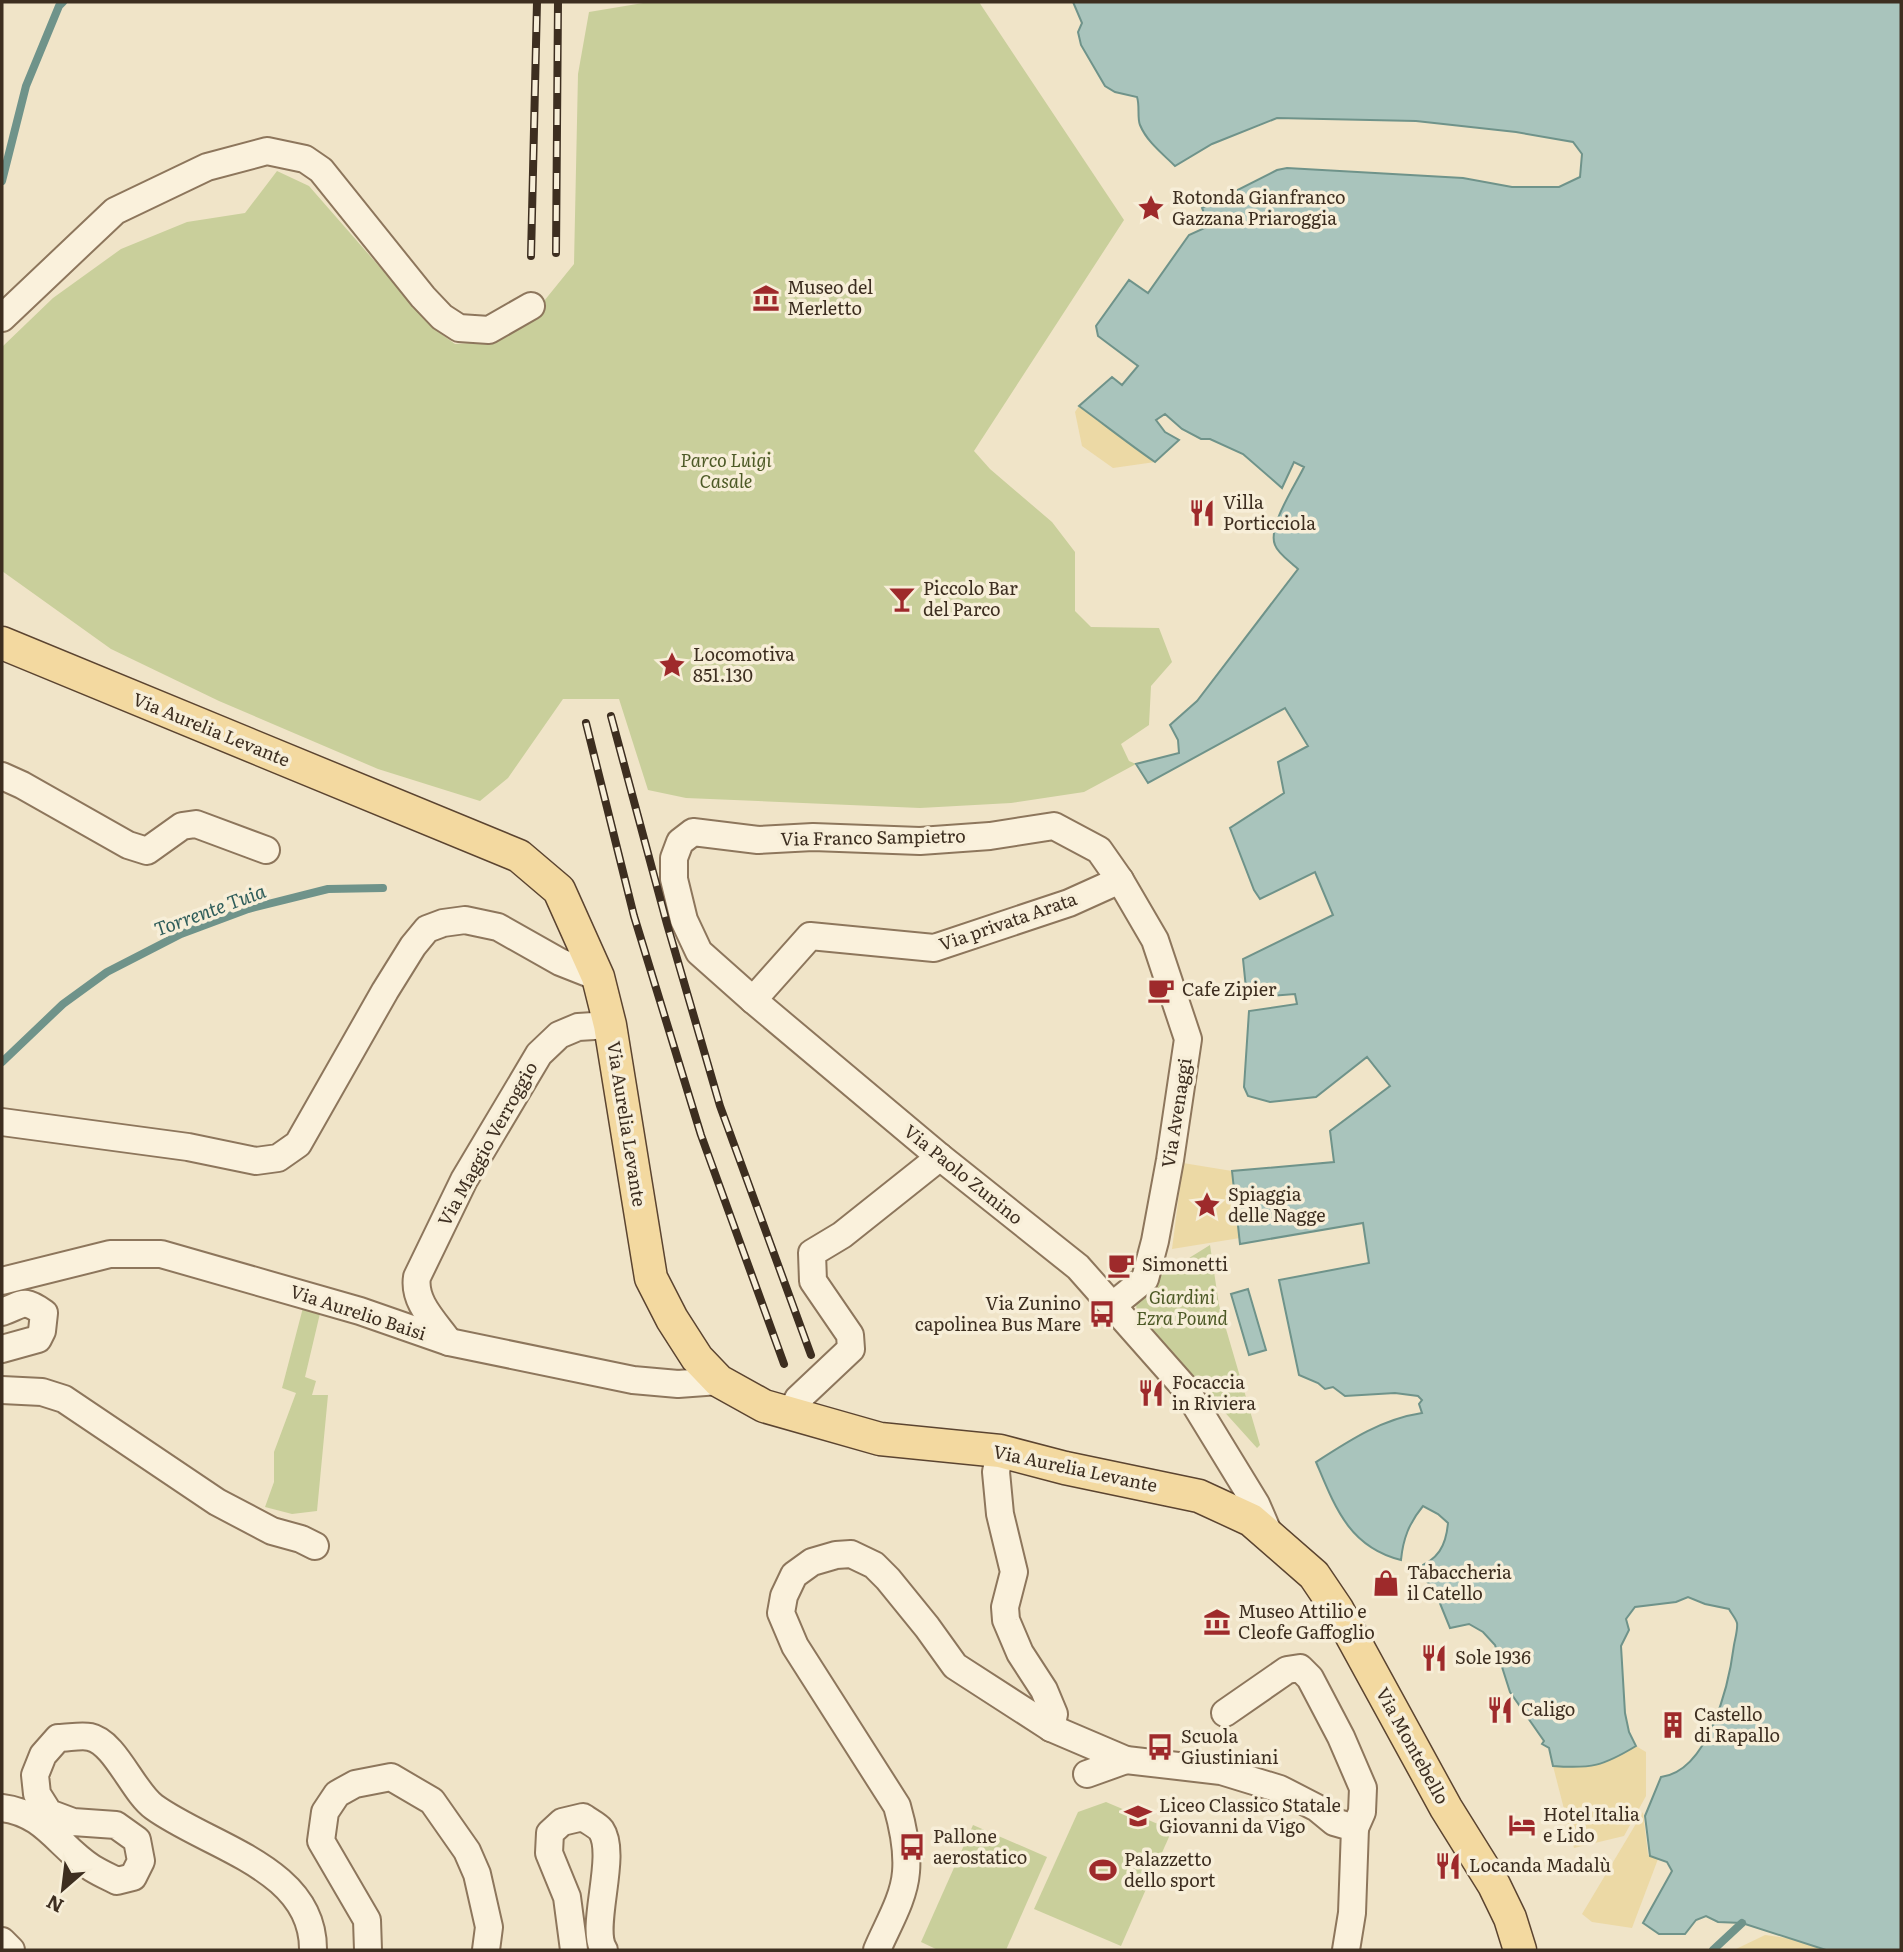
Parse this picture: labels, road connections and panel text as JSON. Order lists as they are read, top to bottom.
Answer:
{
  "streets": {
    "main road": ["Via Aurelia Levante", "Via Montebello"],
    "street": [
      "Via Franco Sampietro",
      "Via privata Arata",
      "Via Avenaggi",
      "Via Maggio Verroggio",
      "Via Paolo Zunino",
      "Via Aurelio Baisi"
    ]
  },
  "crossings": [
    ["Via Aurelia Levante", "Via Maggio Verroggio"],
    ["Via Aurelia Levante", "Via Paolo Zunino"],
    ["Via Aurelia Levante", "Via Aurelio Baisi"],
    ["Via Aurelia Levante", "Via Montebello"],
    ["Via Franco Sampietro", "Via Avenaggi"],
    ["Via Franco Sampietro", "Via Paolo Zunino"],
    ["Via privata Arata", "Via Avenaggi"],
    ["Via privata Arata", "Via Paolo Zunino"],
    ["Via Avenaggi", "Via Paolo Zunino"],
    ["Via Maggio Verroggio", "Via Aurelio Baisi"]
  ],
  "water": ["Torrente Tuia"],
  "parks": ["Parco Luigi Casale", "Giardini Ezra Pound"],
  "places": {
    "place": ["Rotonda Gianfranco Gazzana Priaroggia", "Locomotiva 851.130", "Spiaggia delle Nagge"],
    "museum": ["Museo del Merletto", "Museo Attilio e Cleofe Gaffoglio"],
    "restaurant": [
      "Villa Porticciola",
      "Focaccia in Riviera",
      "Sole 1936",
      "Caligo",
      "Locanda Madalù"
    ],
    "bar": ["Piccolo Bar del Parco"],
    "cafe": ["Cafe Zipier", "Simonetti"],
    "bus stop": ["Via Zunino capolinea Bus Mare", "Scuola Giustiniani", "Pallone aerostatico"],
    "shop": ["Tabaccheria il Catello"],
    "building": ["Castello di Rapallo"],
    "school or university": ["Liceo Classico Statale Giovanni da Vigo"],
    "hotel": ["Hotel Italia e Lido"],
    "sports": ["Palazzetto dello sport"]
  },
  "north": "bottom left"
}
